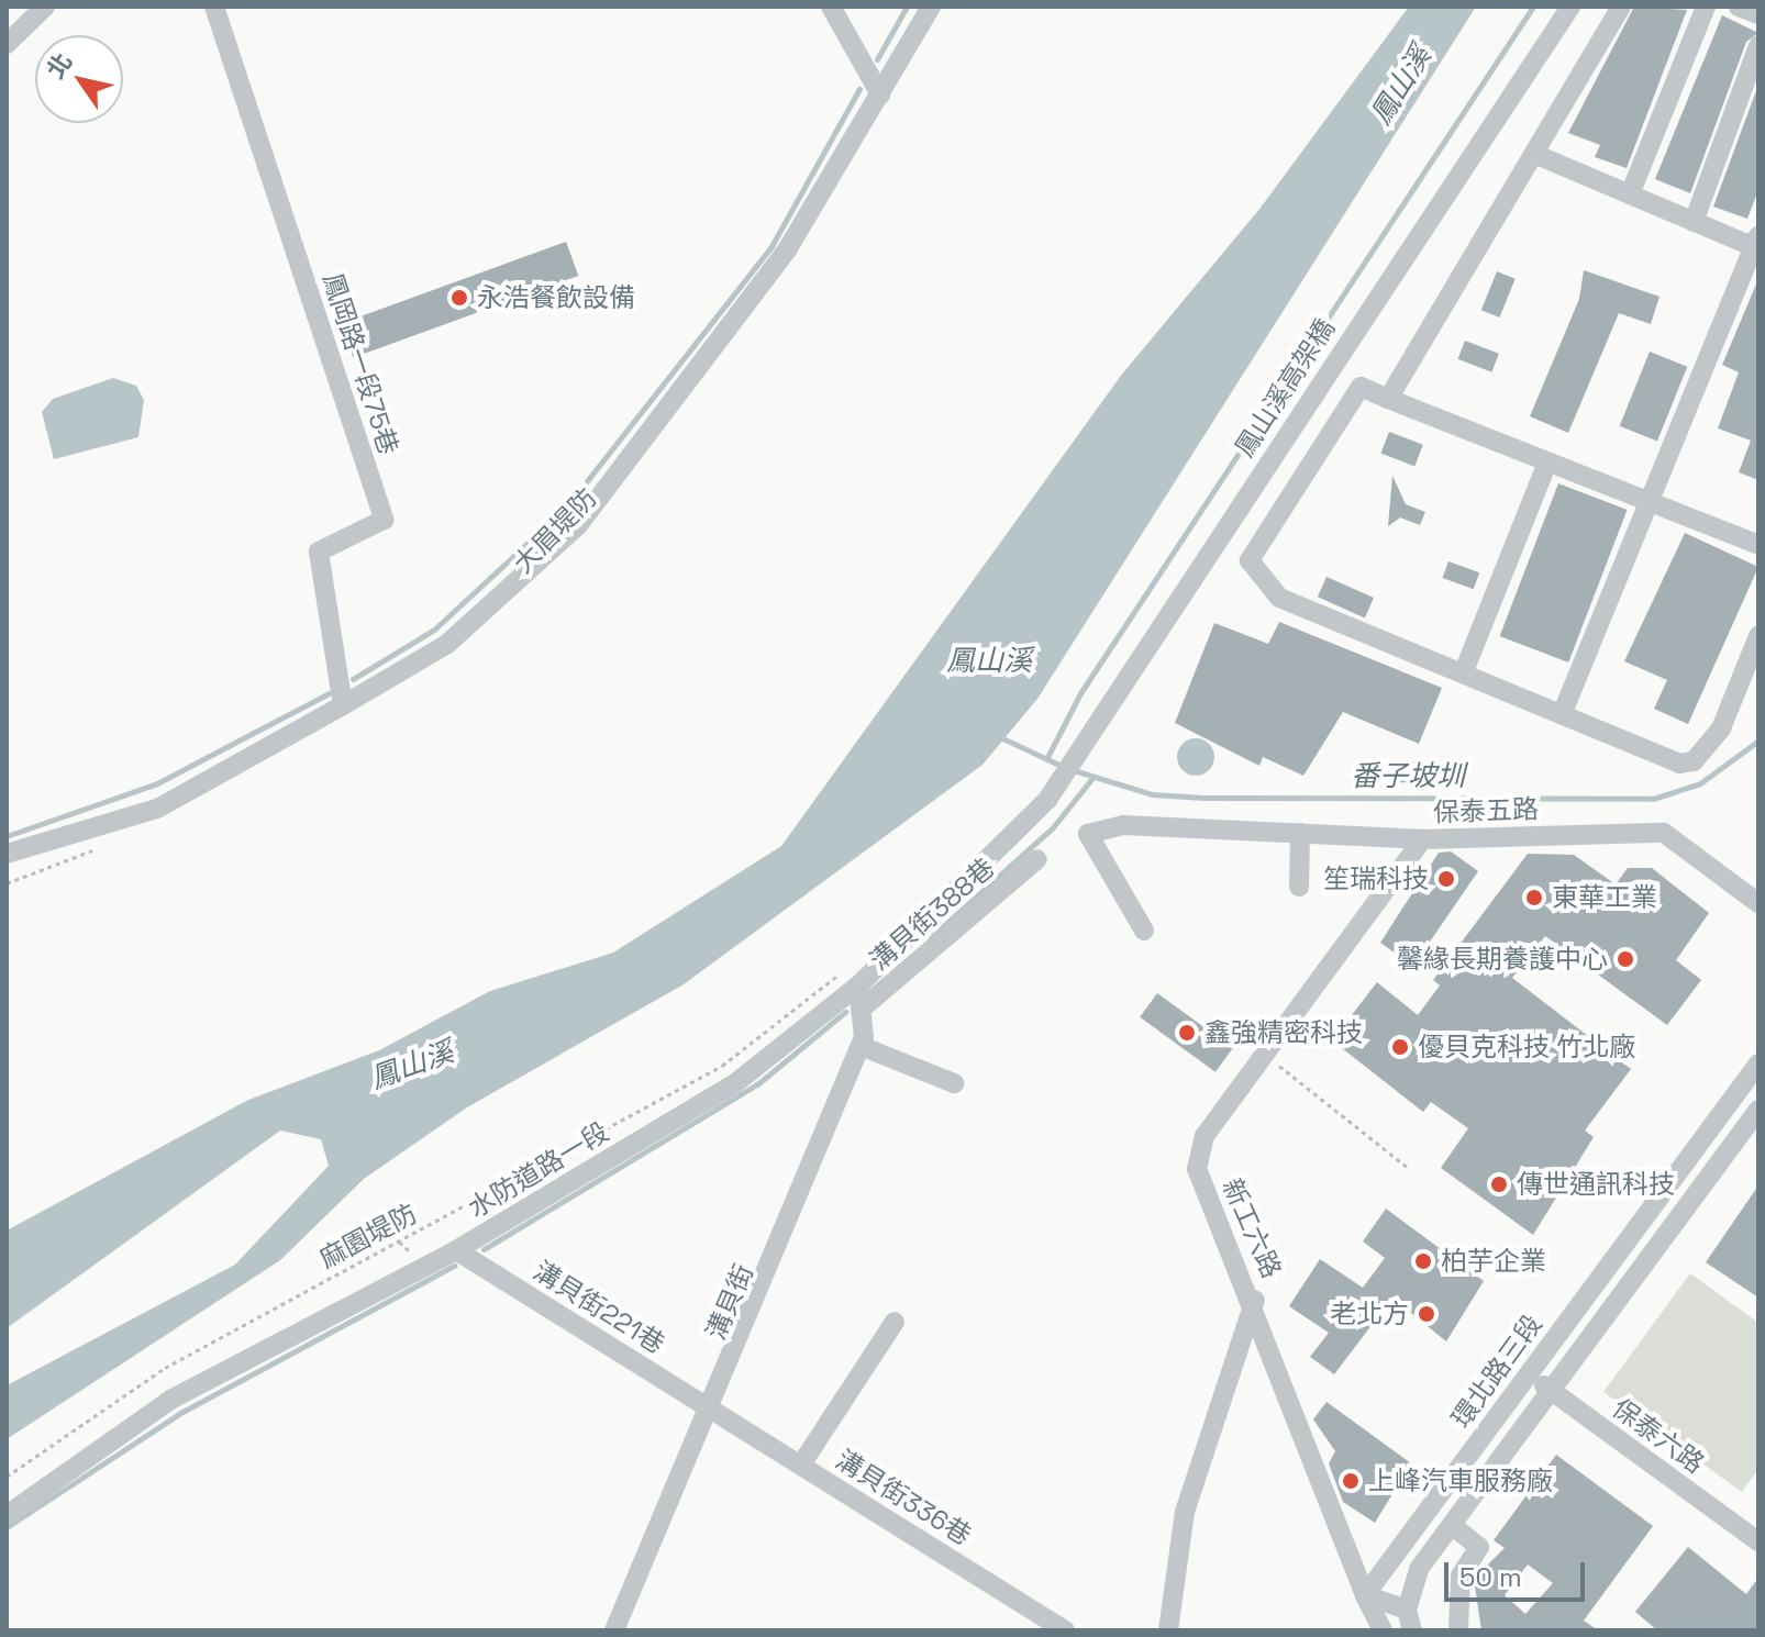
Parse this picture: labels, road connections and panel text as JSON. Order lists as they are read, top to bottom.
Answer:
{
  "streets": {
    "street": [
      "鳳岡路一段75巷",
      "鳳山溪高架橋",
      "保泰五路",
      "溝貝街388巷",
      "水防道路一段",
      "新工六路",
      "溝貝街",
      "溝貝街221巷",
      "環北路三段",
      "保泰六路",
      "溝貝街336巷"
    ],
    "path": ["麻園堤防"]
  },
  "crossings": [
    ["鳳山溪高架橋", "水防道路一段"],
    ["保泰五路", "新工六路"],
    ["溝貝街388巷", "溝貝街"],
    ["水防道路一段", "溝貝街"],
    ["水防道路一段", "溝貝街221巷"],
    ["新工六路", "環北路三段"],
    ["溝貝街", "溝貝街221巷"],
    ["溝貝街", "溝貝街336巷"],
    ["溝貝街221巷", "溝貝街336巷"],
    ["環北路三段", "保泰六路"]
  ],
  "water": ["鳳山溪", "番子坡圳"],
  "places": [
    "永浩餐飲設備",
    "笙瑞科技",
    "東華工業",
    "馨緣長期養護中心",
    "鑫強精密科技",
    "優貝克科技 竹北廠",
    "傳世通訊科技",
    "柏芋企業",
    "老北方",
    "上峰汽車服務廠"
  ],
  "scale_bar": "50 m",
  "north": "top left"
}
